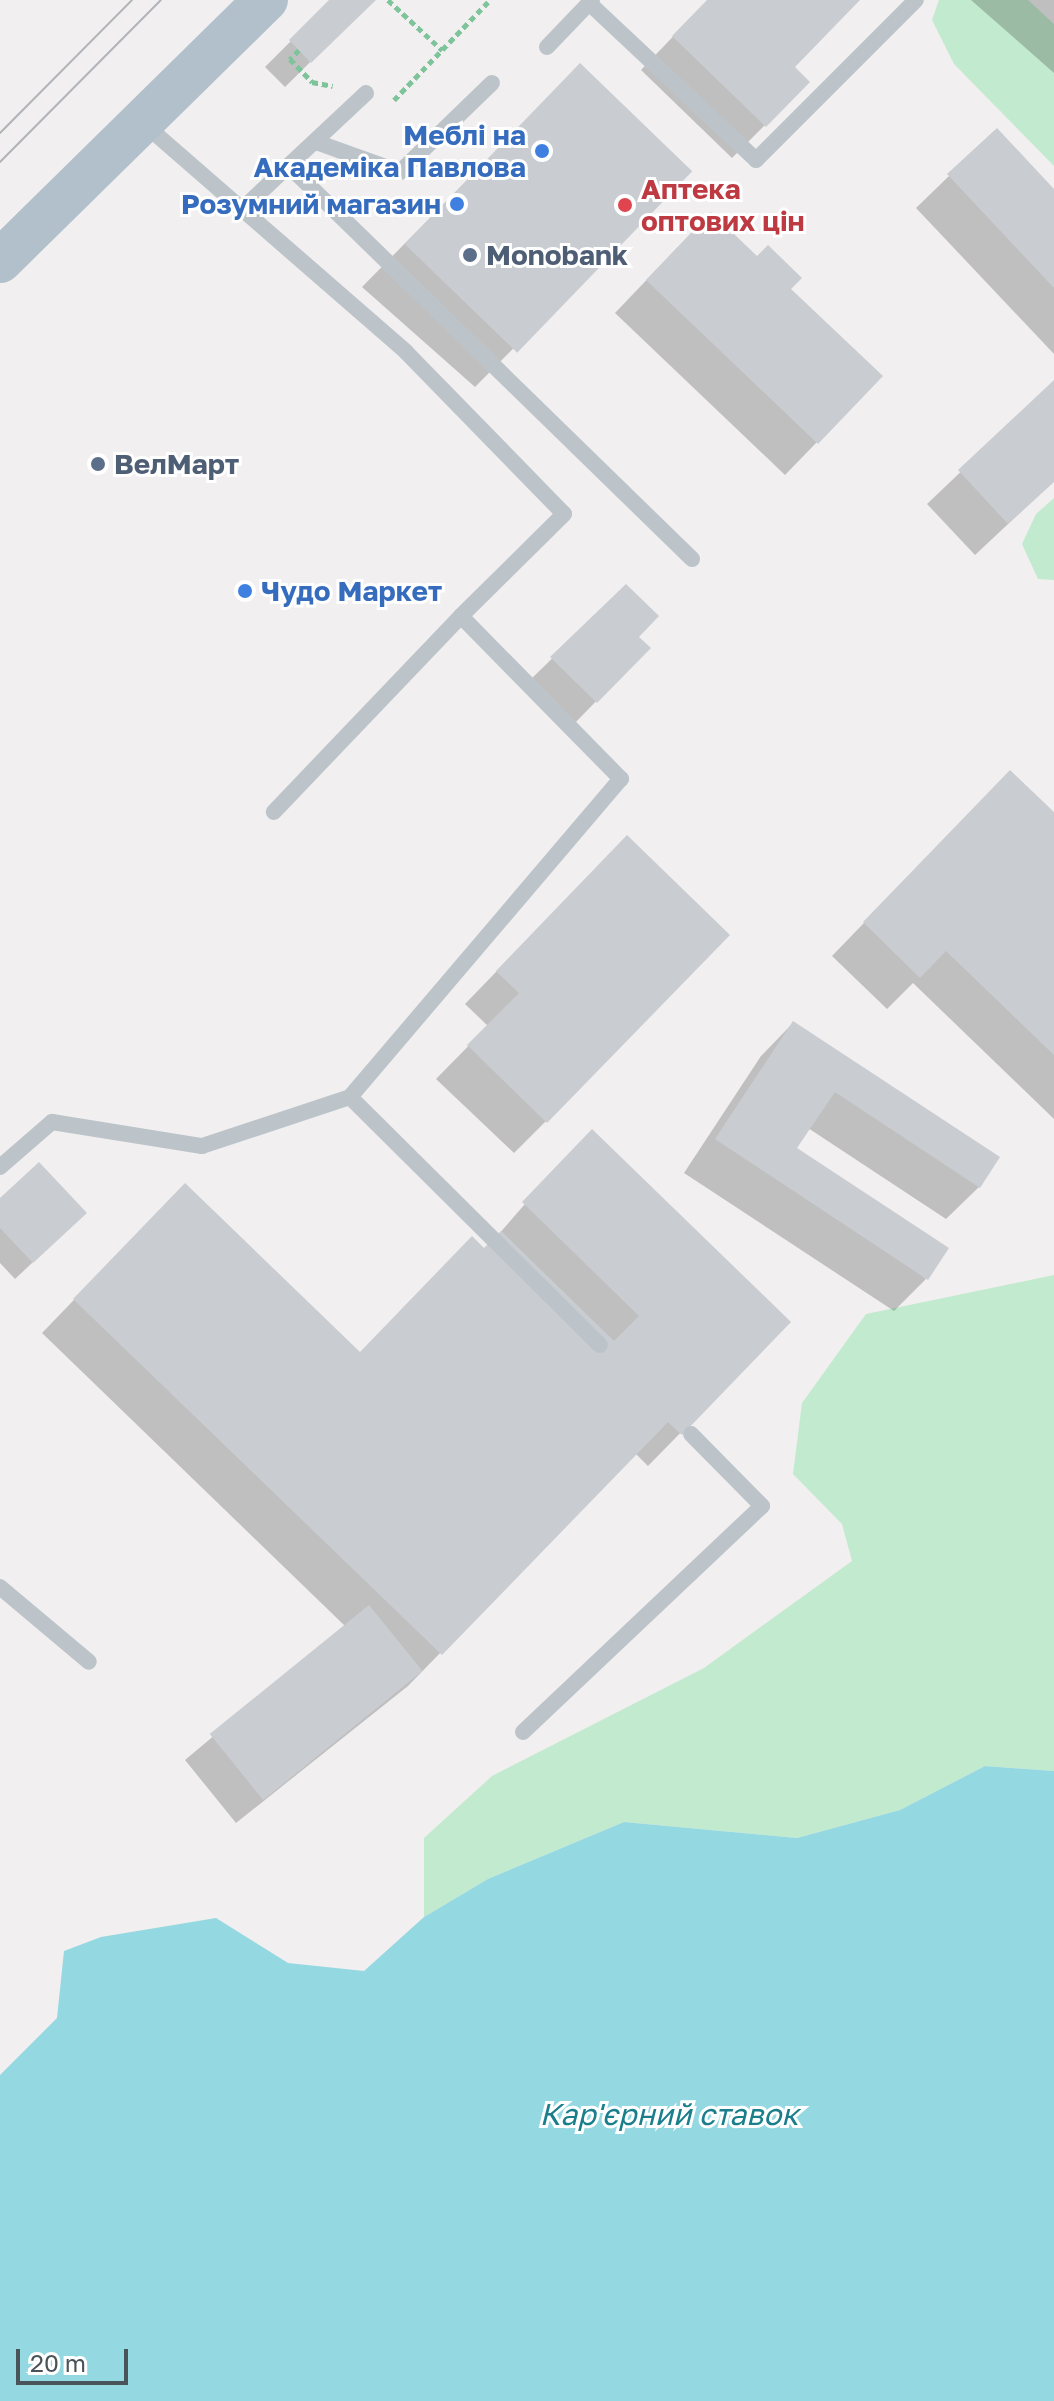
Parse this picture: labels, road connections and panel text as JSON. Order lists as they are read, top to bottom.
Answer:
{
  "water": ["Кар'єрний ставок"],
  "places": [
    "Меблі на Академіка Павлова",
    "Розумний магазин",
    "Аптека оптових цін",
    "Monobank",
    "ВелМарт",
    "Чудо Маркет"
  ],
  "scale_bar": "20 m"
}
